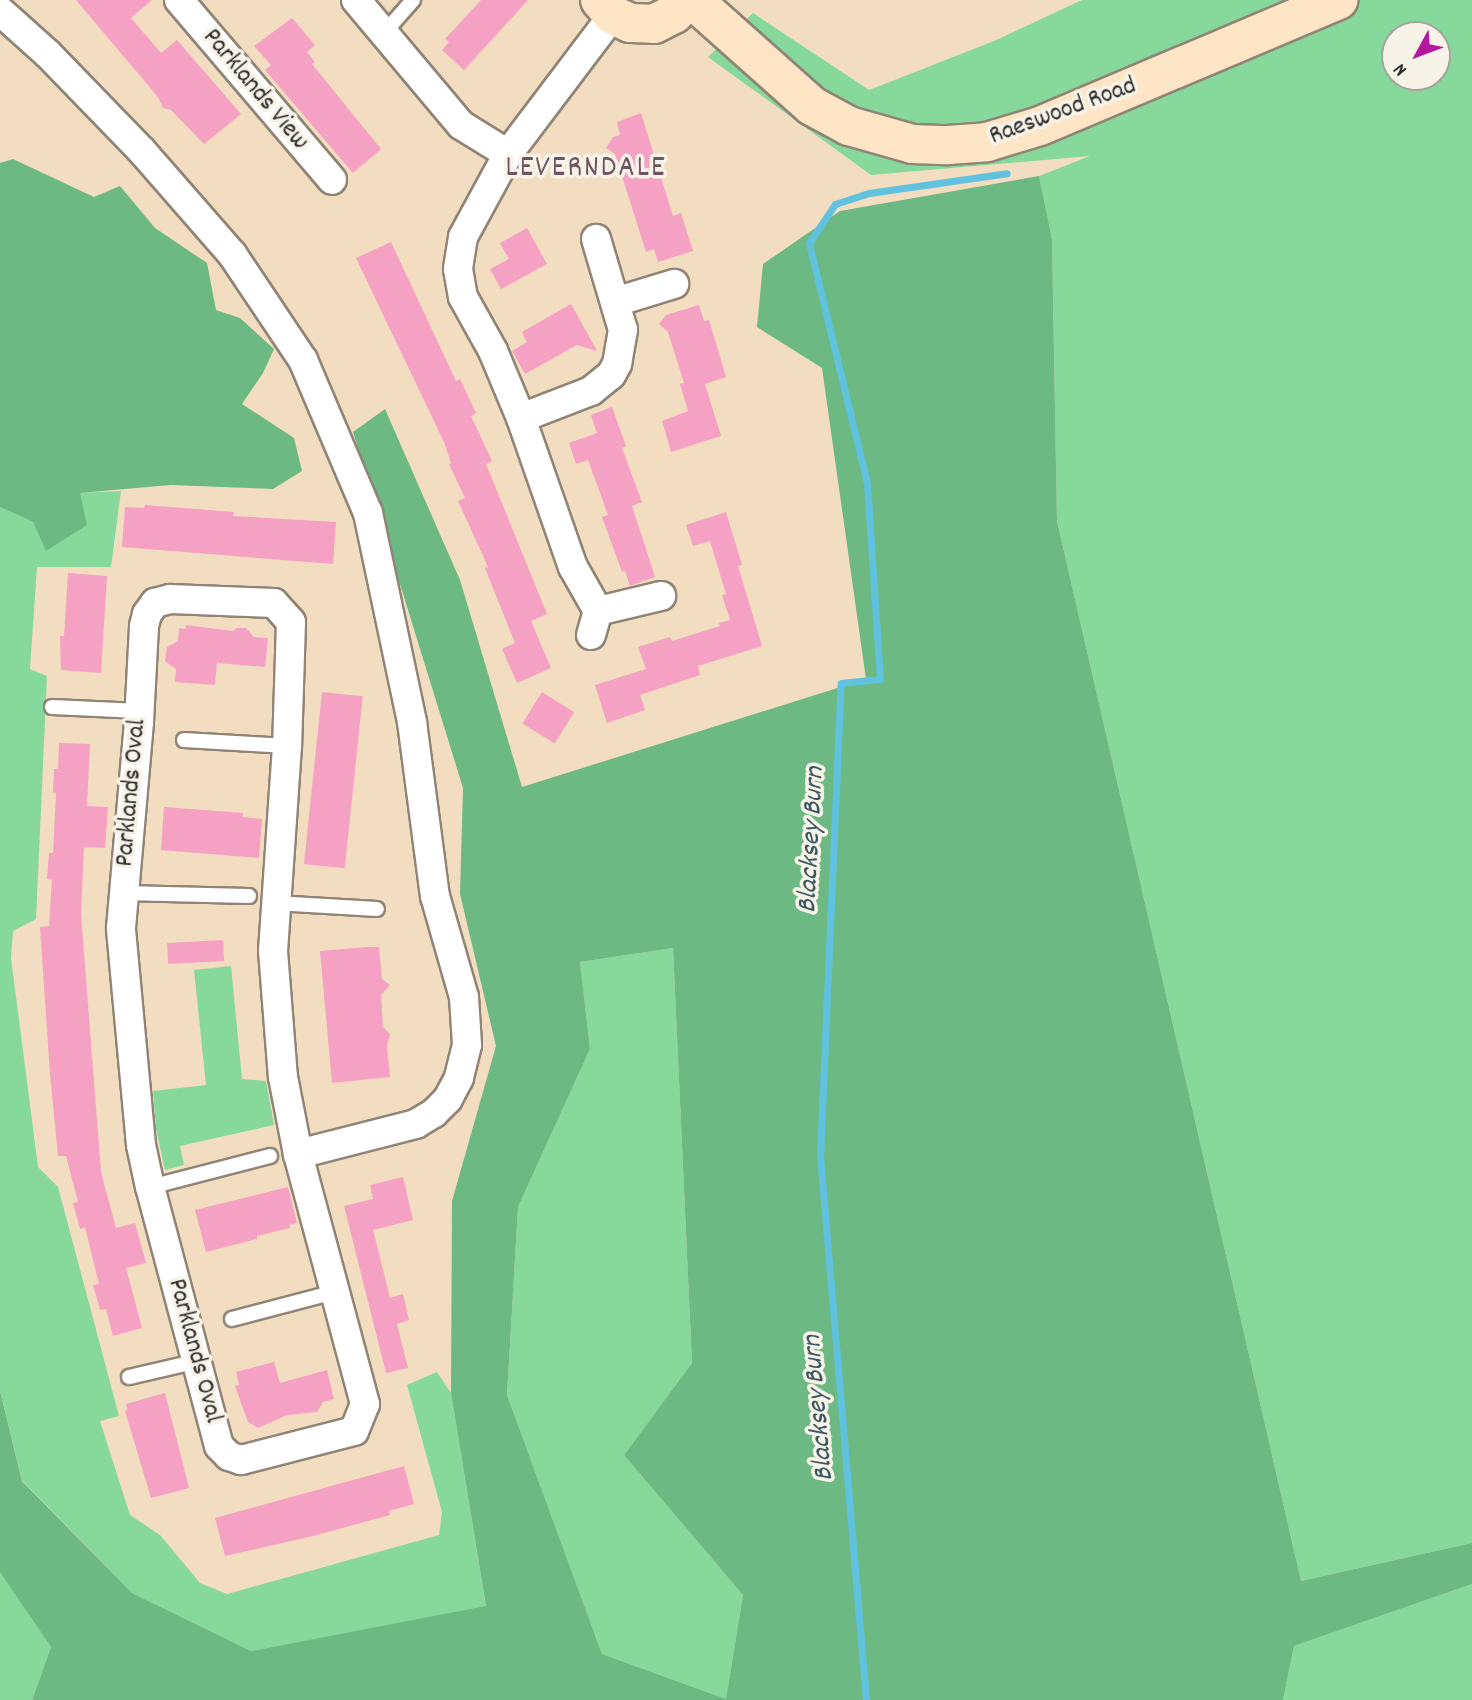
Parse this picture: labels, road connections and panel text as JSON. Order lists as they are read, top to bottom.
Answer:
{
  "streets": {
    "street": ["Parklands View", "Raeswood Road", "Parklands Oval"]
  },
  "districts": ["LEVERNDALE"],
  "water": ["Blacksey Burn"],
  "north": "bottom left"
}
